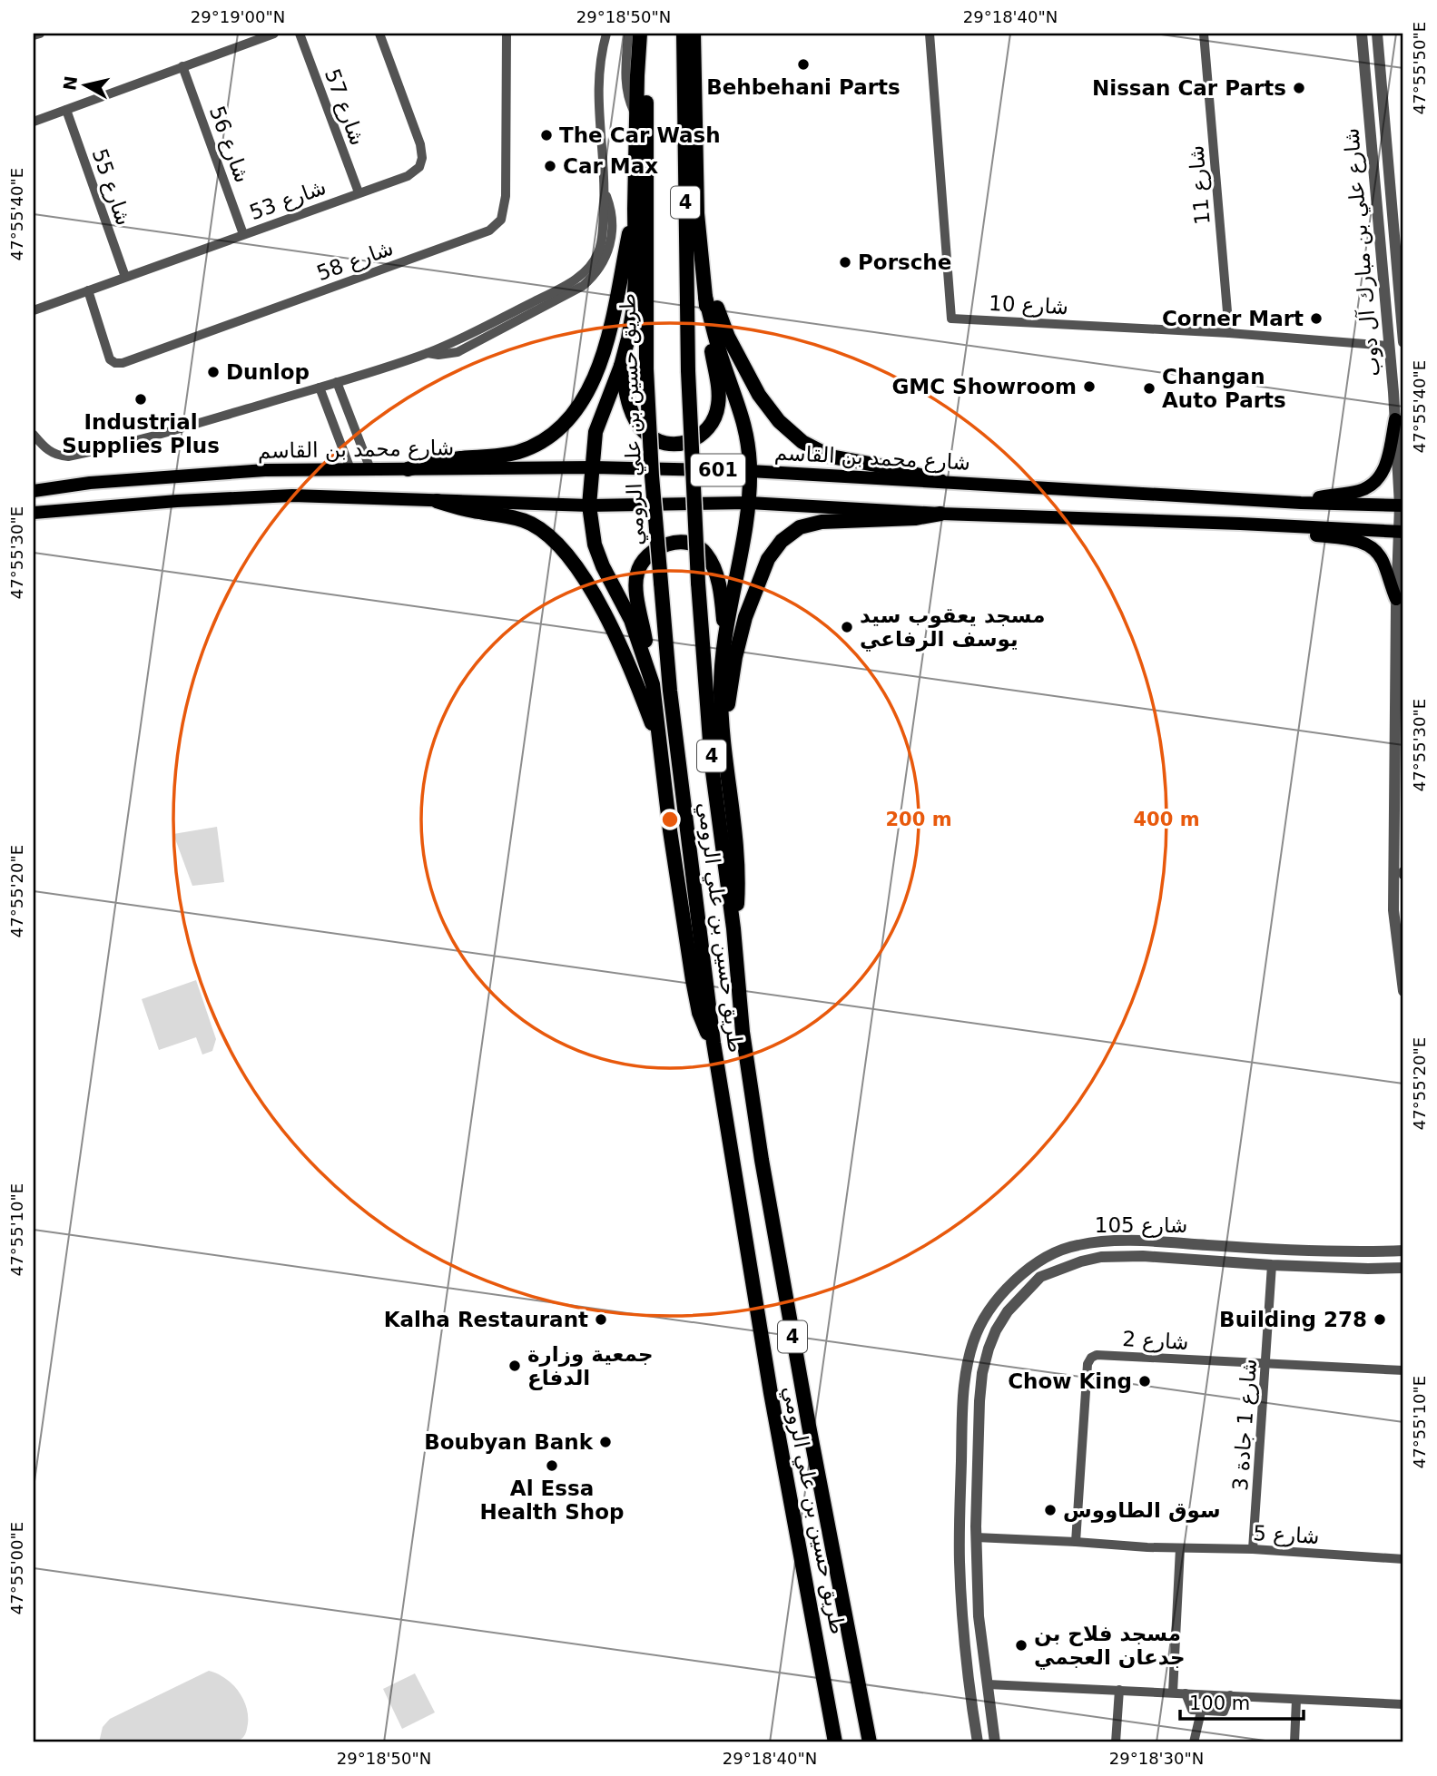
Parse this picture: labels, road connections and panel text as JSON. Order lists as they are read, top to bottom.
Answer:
{
  "streets": {
    "highway": ["4", "طريق حسين بن علي الرومي"],
    "main road": ["شارع محمد بن القاسم", "601"],
    "street": [
      "شارع 57",
      "شارع 56",
      "شارع 11",
      "شارع 55",
      "شارع 53",
      "شارع علي بن مبارك آل دوب",
      "شارع 58",
      "شارع 10",
      "شارع 105",
      "شارع 2",
      "شارع 1 جادة 3",
      "شارع 5"
    ]
  },
  "crossings": [
    ["شارع 57", "شارع 53"],
    ["شارع 56", "شارع 53"],
    ["شارع 11", "شارع 10"],
    ["شارع 55", "شارع 53"],
    ["شارع 53", "شارع 58"],
    ["شارع علي بن مبارك آل دوب", "شارع 10"],
    ["شارع علي بن مبارك آل دوب", "شارع محمد بن القاسم"],
    ["شارع علي بن مبارك آل دوب", "601"],
    ["شارع 105", "شارع 1 جادة 3"],
    ["شارع 105", "شارع 5"],
    ["شارع 2", "شارع 1 جادة 3"],
    ["شارع 2", "شارع 5"],
    ["شارع 1 جادة 3", "شارع 5"]
  ],
  "places": [
    "Behbehani Parts",
    "Nissan Car Parts",
    "The Car Wash",
    "Car Max",
    "Porsche",
    "Corner Mart",
    "Dunlop",
    "GMC Showroom",
    "Changan Auto Parts",
    "Industrial Supplies Plus",
    "مسجد يعقوب سيد يوسف الرفاعي",
    "Kalha Restaurant",
    "Building 278",
    "جمعية وزارة الدفاع",
    "Chow King",
    "Boubyan Bank",
    "Al Essa Health Shop",
    "سوق الطاووس",
    "مسجد فلاح بن جدعان العجمي"
  ],
  "scale_bar": "100 m",
  "north": "left",
  "coordinates": [
    "29°19'00\"N",
    "29°18'50\"N",
    "29°18'40\"N",
    "47°55'50\"E",
    "47°55'40\"E",
    "47°55'30\"E",
    "47°55'20\"E",
    "47°55'10\"E",
    "47°55'00\"E",
    "29°18'30\"N"
  ],
  "rings": ["200 m", "400 m"]
}
